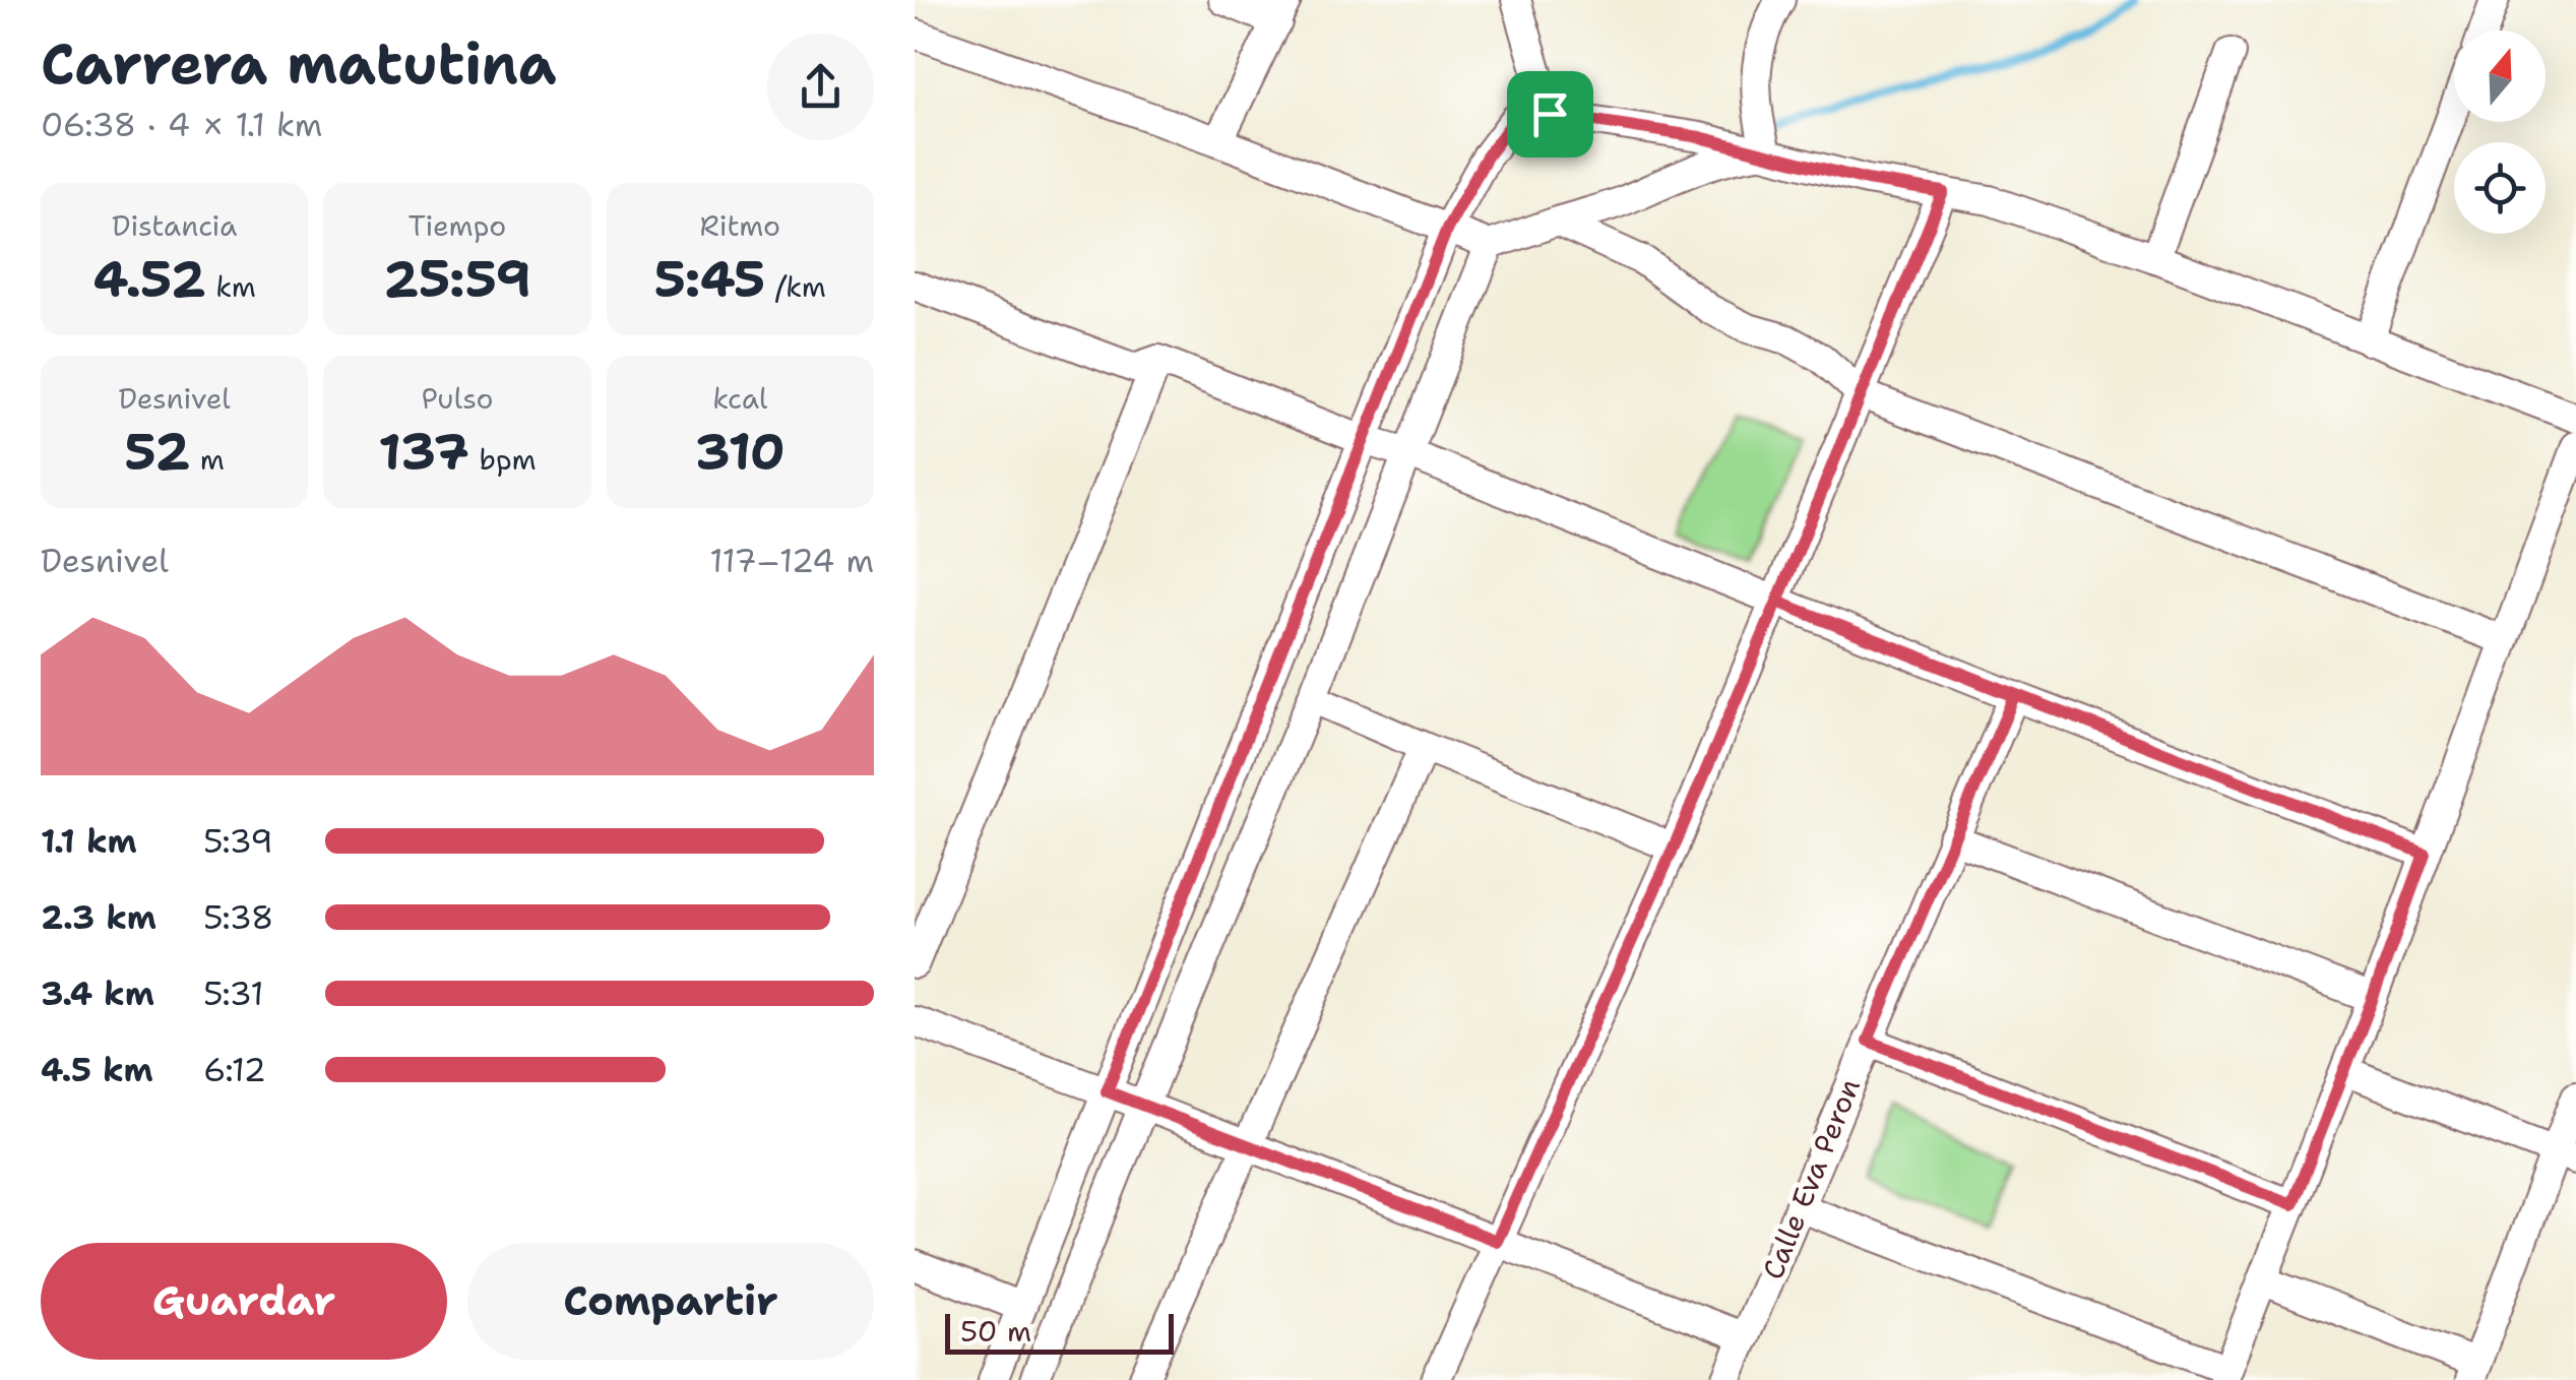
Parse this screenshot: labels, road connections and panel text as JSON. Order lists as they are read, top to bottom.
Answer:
{
  "streets": {
    "street": ["Calle Eva Peron"]
  },
  "scale_bar": "50 m",
  "north": "top",
  "page": {
    "heading": ["Carrera matutina", "06:38 · 4 × 1.1 km"],
    "stats": [
      ["Distancia", "4.52 km"],
      ["Tiempo", "25:59"],
      ["Ritmo", "5:45 /km"],
      ["Desnivel", "52 m"],
      ["Pulso", "137 bpm"],
      ["kcal", "310"]
    ],
    "chart": ["Desnivel", "117–124 m"],
    "list": [
      {
        "name": "1.1 km",
        "note": "5:39"
      },
      {
        "name": "2.3 km",
        "note": "5:38"
      },
      {
        "name": "3.4 km",
        "note": "5:31"
      },
      {
        "name": "4.5 km",
        "note": "6:12"
      }
    ],
    "buttons": ["Guardar", "Compartir"],
    "scale": "50 m"
  }
}
